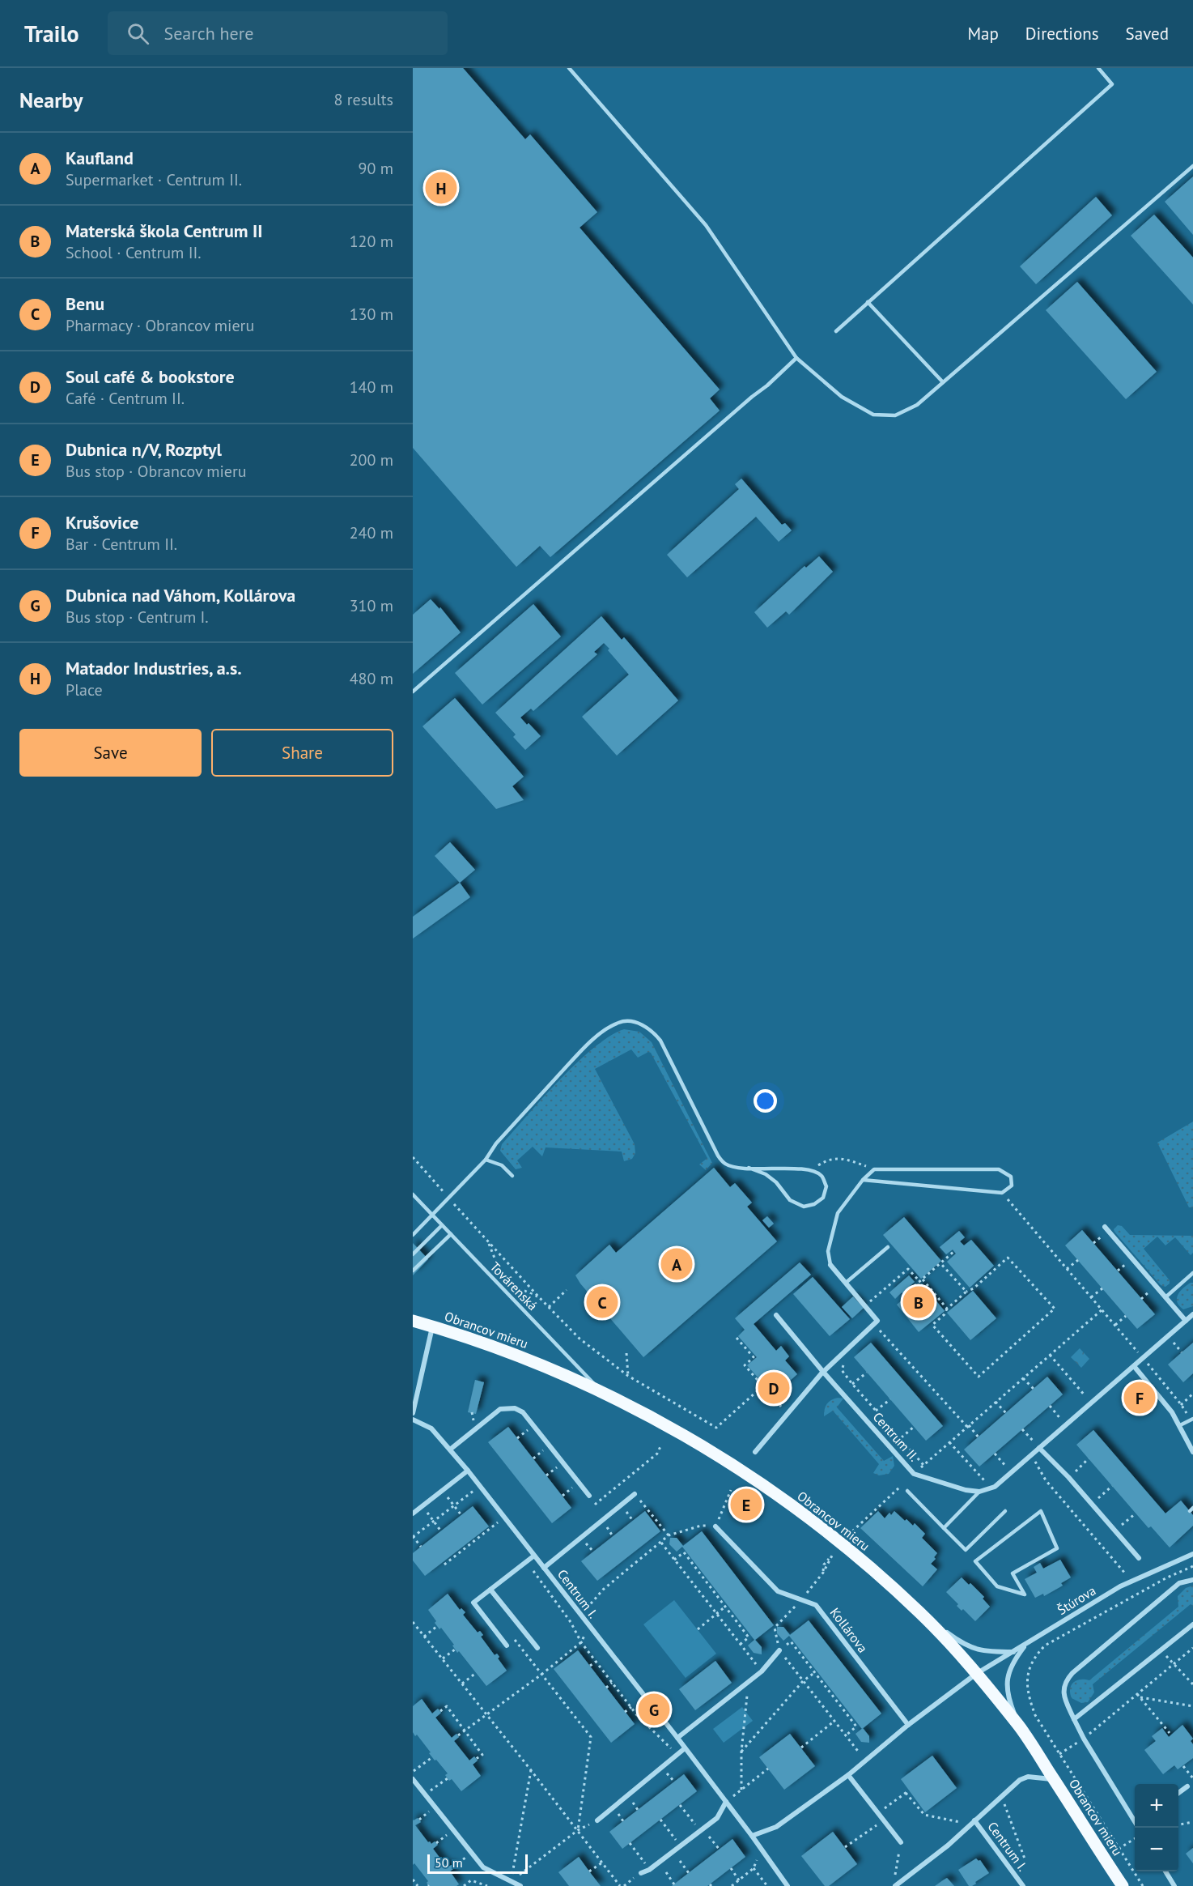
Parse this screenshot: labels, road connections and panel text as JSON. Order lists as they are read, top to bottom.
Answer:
{
  "streets": {
    "main road": ["Obrancov mieru"],
    "street": [
      "Centrum II.",
      "Centrum I.",
      "Štúrova",
      "Kollárova"
    ],
    "lane": ["Továrenská"]
  },
  "crossings": [
    ["Továrenská", "Obrancov mieru"],
    ["Obrancov mieru", "Štúrova"]
  ],
  "scale_bar": "50 m",
  "page": {
    "header": "Trailo",
    "search": "Search here",
    "nav": ["Map", "Directions", "Saved"],
    "heading": ["Nearby", "8 results"],
    "list": [
      {
        "mark": "A",
        "name": "Kaufland",
        "note": "Supermarket · Centrum II.",
        "value": "90 m"
      },
      {
        "mark": "B",
        "name": "Materská škola Centrum II",
        "note": "School · Centrum II.",
        "value": "120 m"
      },
      {
        "mark": "C",
        "name": "Benu",
        "note": "Pharmacy · Obrancov mieru",
        "value": "130 m"
      },
      {
        "mark": "D",
        "name": "Soul café & bookstore",
        "note": "Café · Centrum II.",
        "value": "140 m"
      },
      {
        "mark": "E",
        "name": "Dubnica n/V, Rozptyl",
        "note": "Bus stop · Obrancov mieru",
        "value": "200 m"
      },
      {
        "mark": "F",
        "name": "Krušovice",
        "note": "Bar · Centrum II.",
        "value": "240 m"
      },
      {
        "mark": "G",
        "name": "Dubnica nad Váhom, Kollárova",
        "note": "Bus stop · Centrum I.",
        "value": "310 m"
      },
      {
        "mark": "H",
        "name": "Matador Industries, a.s.",
        "note": "Place",
        "value": "480 m"
      }
    ],
    "pins": [
      "H",
      "A",
      "B",
      "C",
      "D",
      "F",
      "E",
      "G"
    ],
    "buttons": ["Save", "Share"],
    "map_buttons": ["+", "−"],
    "scale": "50 m"
  }
}
